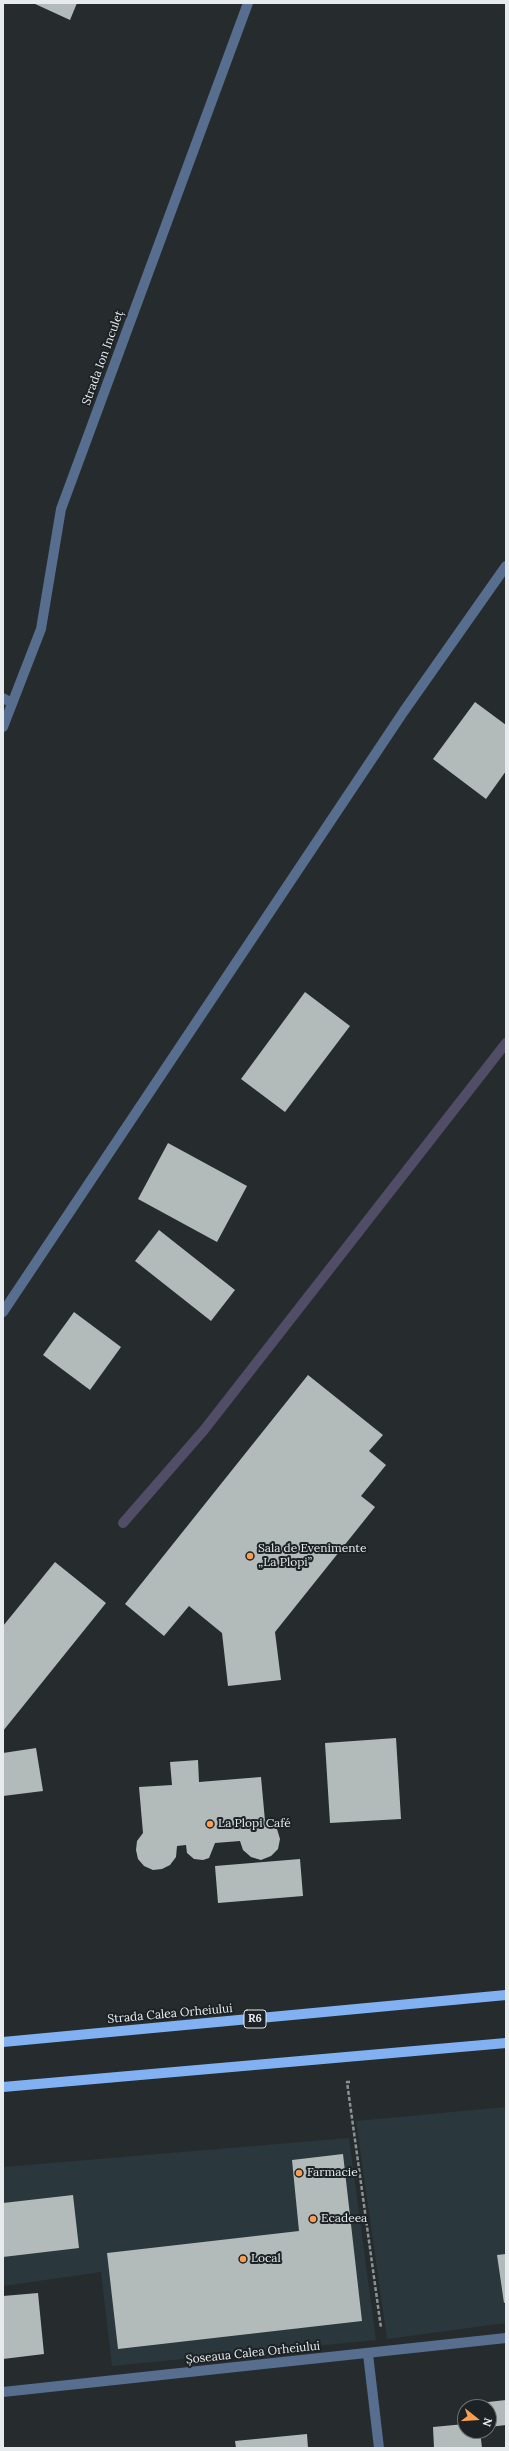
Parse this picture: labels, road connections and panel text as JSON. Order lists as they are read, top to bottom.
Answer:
{
  "streets": {
    "main road": ["Strada Calea Orheiului", "R6"],
    "street": ["Strada Ion Inculeț", "Șoseaua Calea Orheiului"]
  },
  "places": [
    "Sala de Evenimente „La Plopi”",
    "La Plopi Café",
    "Farmacie",
    "Ecadeea",
    "Local"
  ],
  "north": "right"
}
